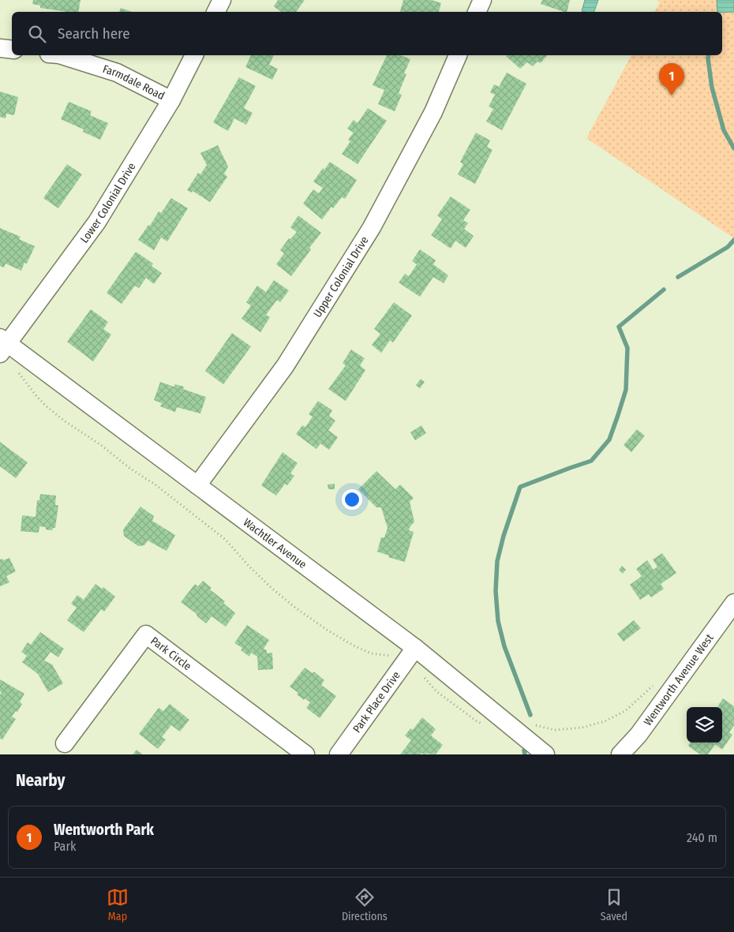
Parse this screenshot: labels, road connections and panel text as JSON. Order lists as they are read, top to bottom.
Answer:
{
  "streets": {
    "street": [
      "Farmdale Road",
      "Lower Colonial Drive",
      "Upper Colonial Drive",
      "Wachtler Avenue",
      "Park Circle",
      "Wentworth Avenue West",
      "Park Place Drive"
    ]
  },
  "crossings": [
    ["Farmdale Road", "Lower Colonial Drive"],
    ["Lower Colonial Drive", "Wachtler Avenue"],
    ["Upper Colonial Drive", "Wachtler Avenue"],
    ["Wachtler Avenue", "Park Place Drive"]
  ],
  "page": {
    "search": "Search here",
    "pins": "1",
    "heading": "Nearby",
    "list": [
      {
        "mark": "1",
        "name": "Wentworth Park",
        "note": "Park",
        "value": "240 m"
      }
    ],
    "nav": ["Map", "Directions", "Saved"]
  }
}
